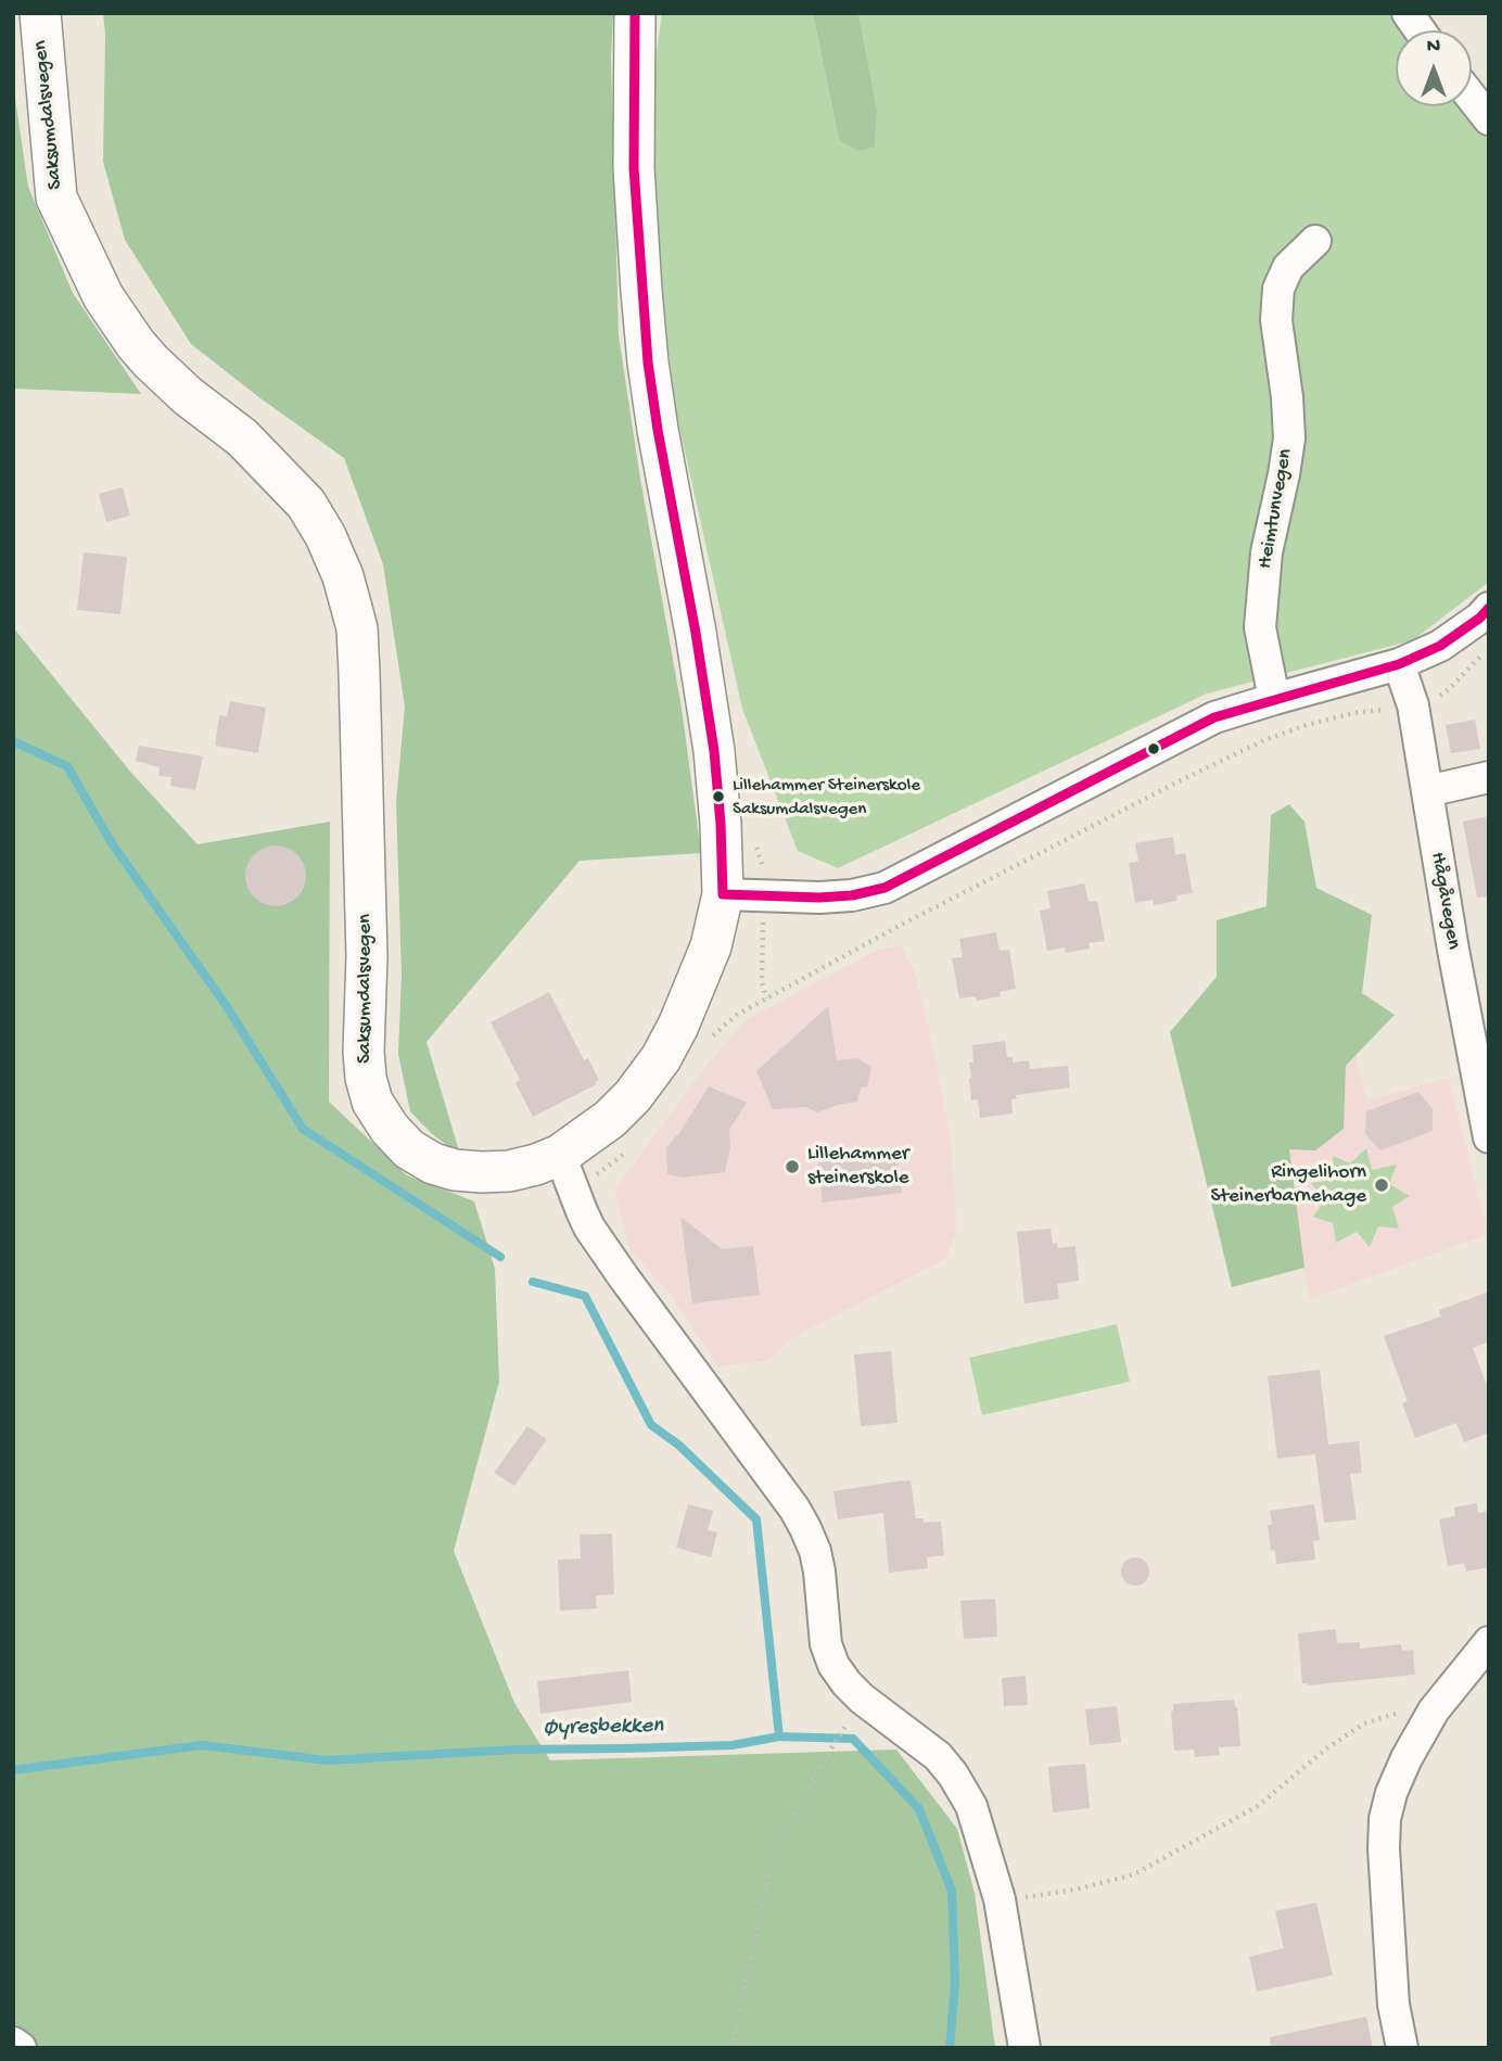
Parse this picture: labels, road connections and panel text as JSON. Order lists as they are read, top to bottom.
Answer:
{
  "streets": {
    "main road": ["Saksumdalsvegen"],
    "street": ["Heimtunvegen", "Hågåvegen"]
  },
  "water": ["Øyresbekken"],
  "places": ["Lillehammer Steinerskole Saksumdalsvegen", "Lillehammer steinerskole", "Ringelihorn Steinerbarnehage"],
  "north": "top"
}
